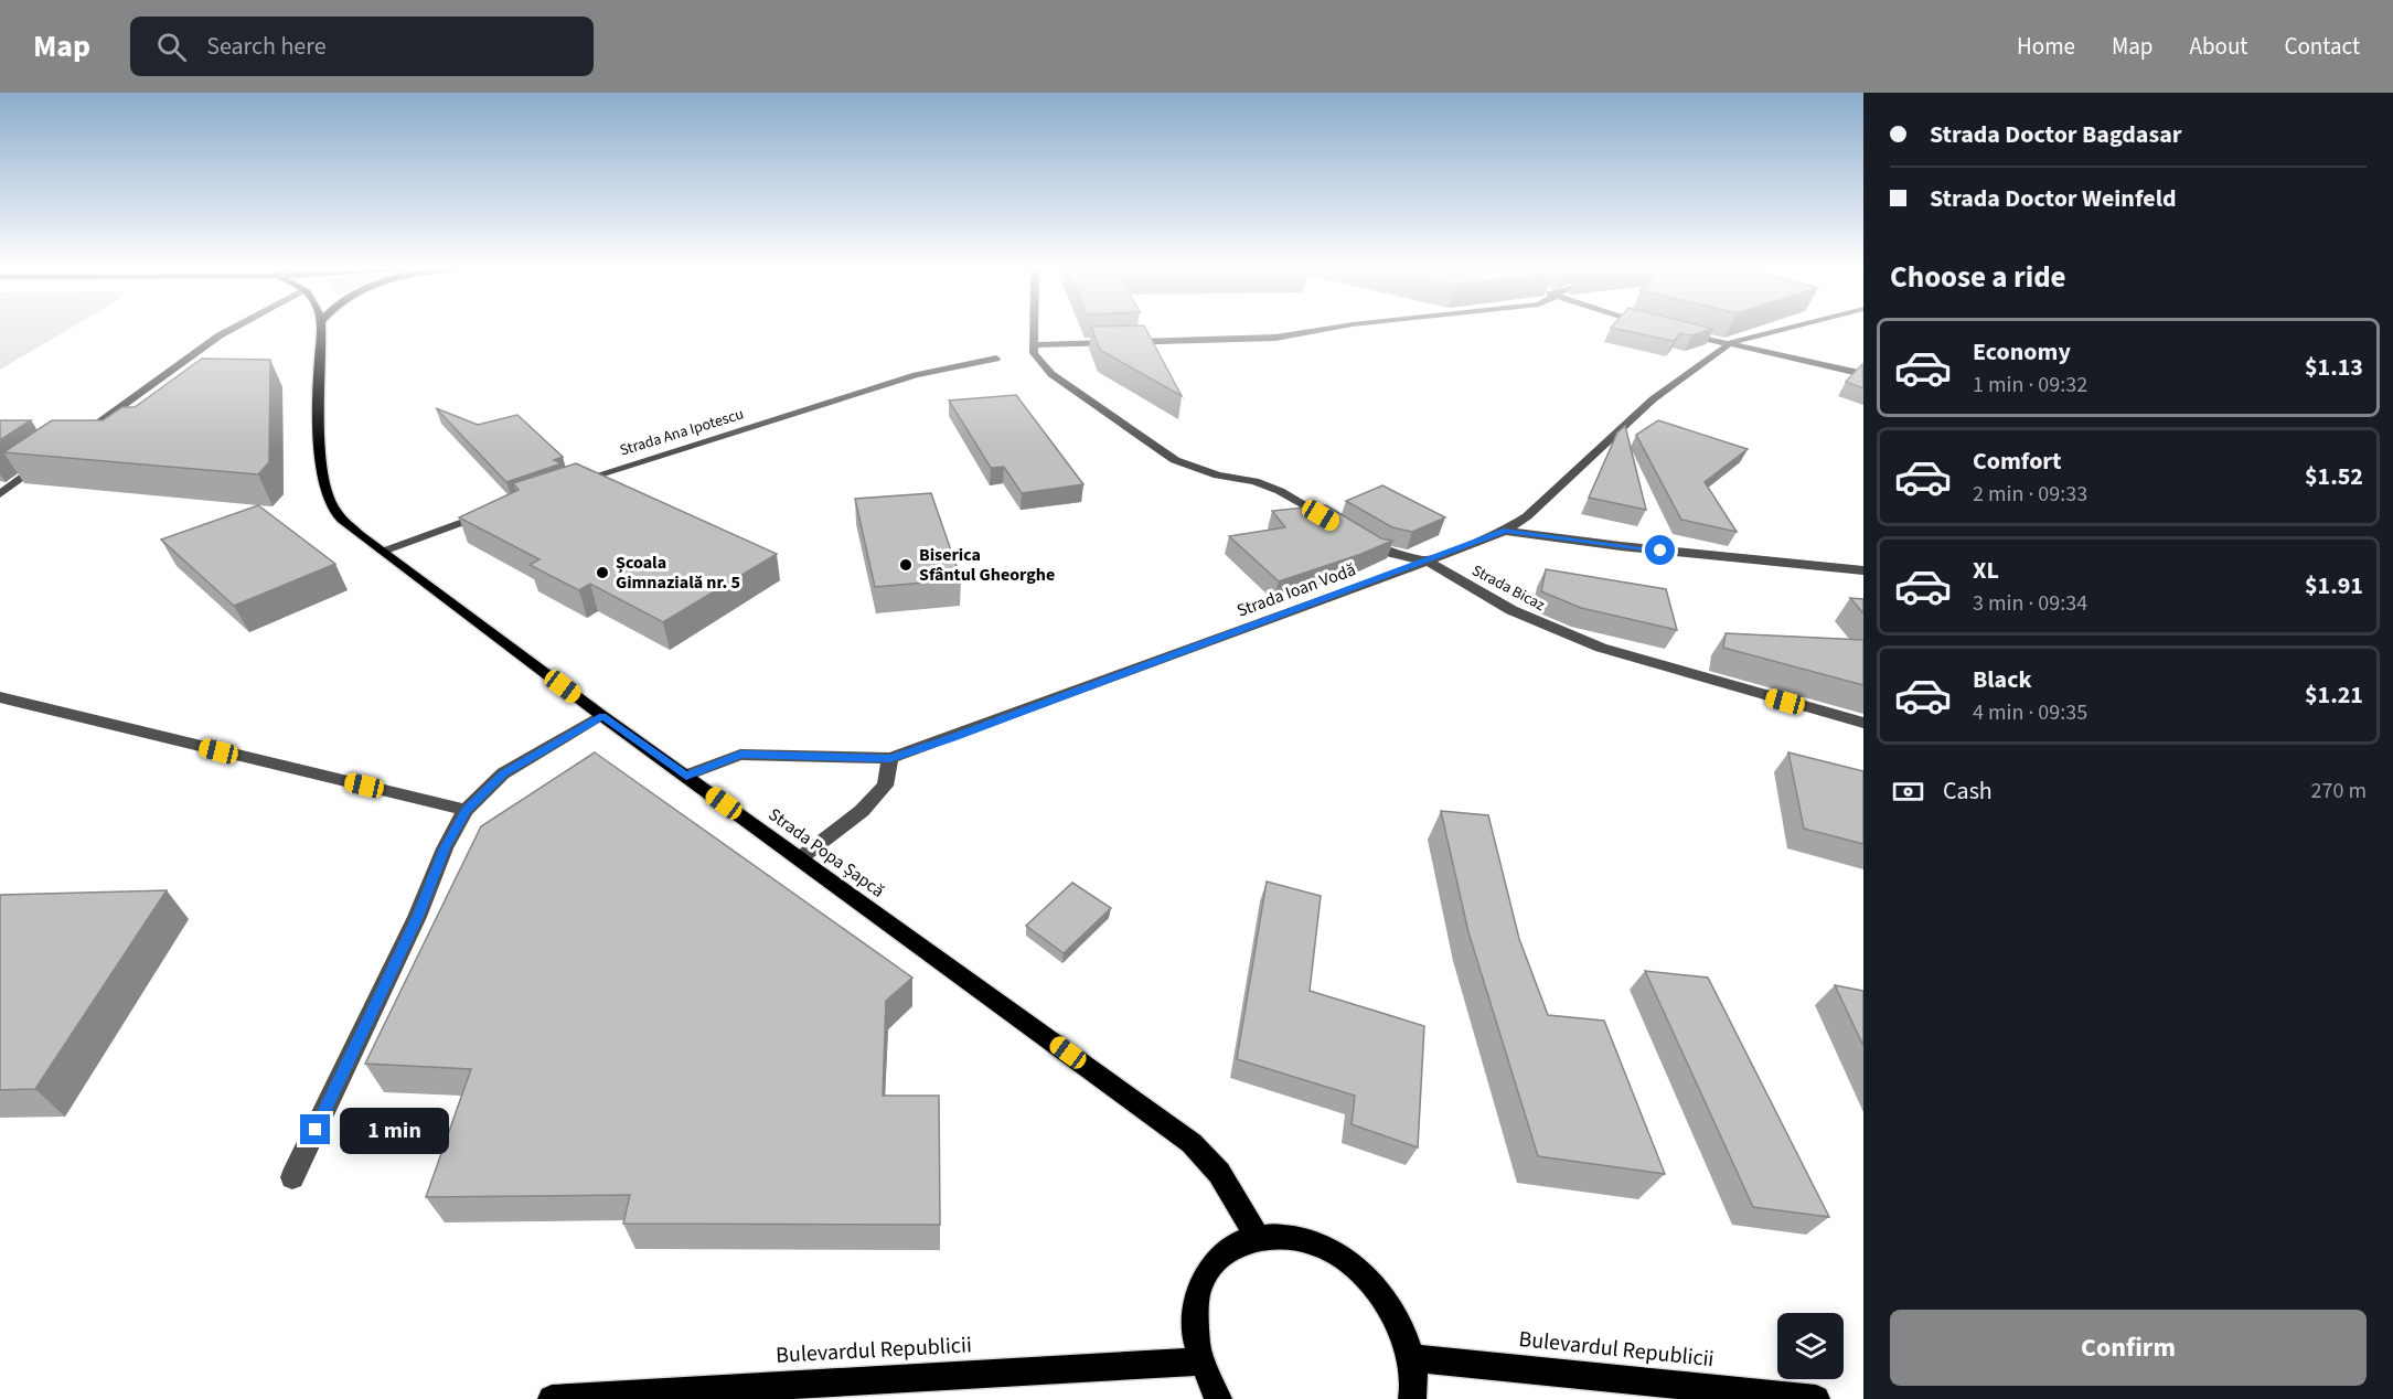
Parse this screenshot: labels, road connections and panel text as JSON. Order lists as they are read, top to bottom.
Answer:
{
  "streets": {
    "main road": ["Strada Popa Șapcă", "Bulevardul Republicii"],
    "street": ["Strada Ana Ipotescu", "Strada Bicaz", "Strada Ioan Vodă"]
  },
  "crossings": [
    ["Strada Bicaz", "Strada Ioan Vodă"],
    ["Strada Ioan Vodă", "Strada Popa Șapcă"]
  ],
  "places": ["Biserica Sfântul Gheorghe", "Școala Gimnazială nr. 5"],
  "page": {
    "header": "Map",
    "search": "Search here",
    "nav": [
      "Home",
      "Map",
      "About",
      "Contact"
    ],
    "banner": ["Strada Doctor Bagdasar", "Strada Doctor Weinfeld"],
    "heading": "Choose a ride",
    "list": [
      {
        "name": "Economy",
        "note": "1 min · 09:32",
        "value": "$1.13"
      },
      {
        "name": "Comfort",
        "note": "2 min · 09:33",
        "value": "$1.52"
      },
      {
        "name": "XL",
        "note": "3 min · 09:34",
        "value": "$1.91"
      },
      {
        "name": "Black",
        "note": "4 min · 09:35",
        "value": "$1.21"
      }
    ],
    "pay": ["Cash", "270 m"],
    "bubble": "1 min",
    "buttons": "Confirm"
  }
}
